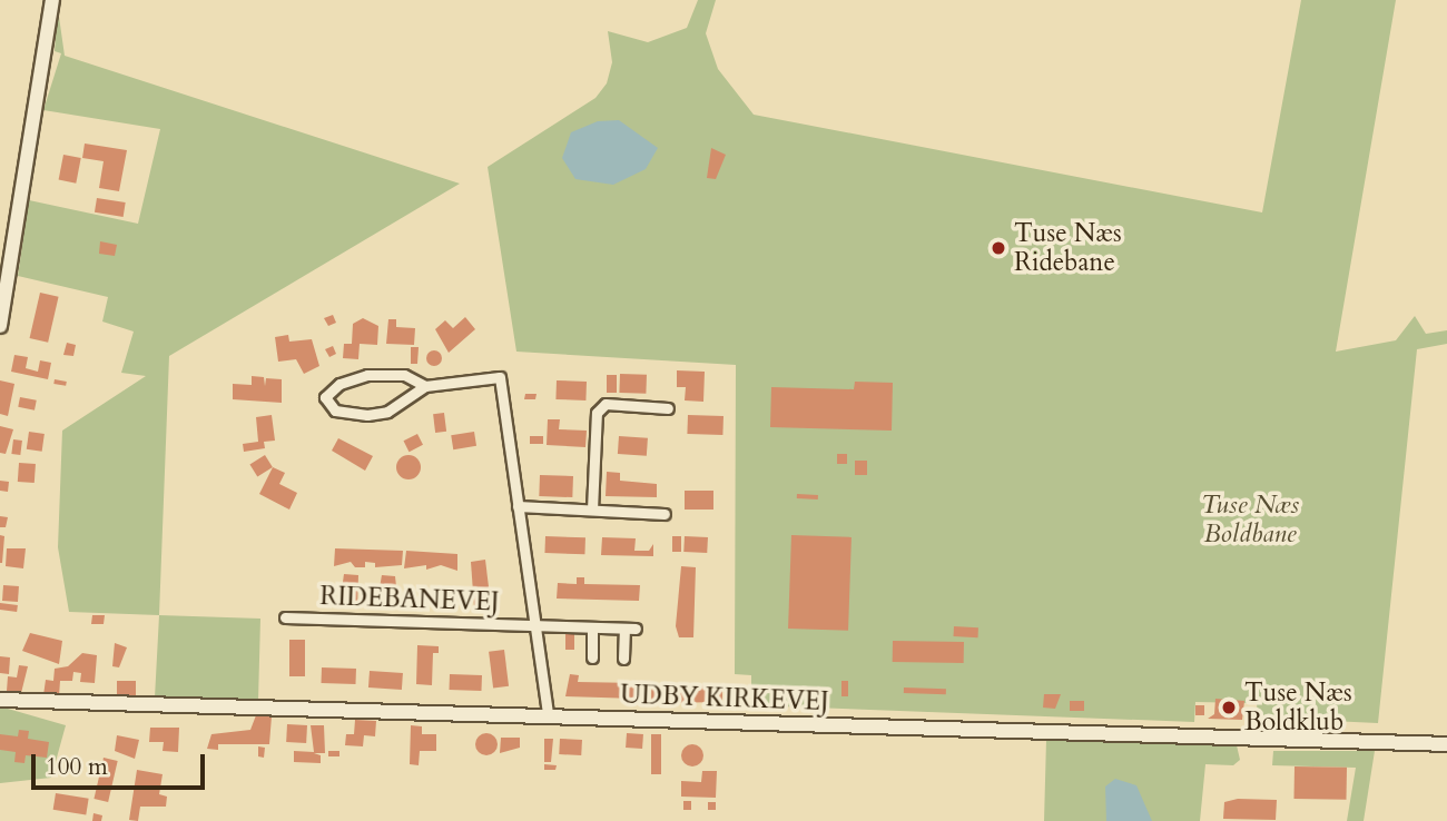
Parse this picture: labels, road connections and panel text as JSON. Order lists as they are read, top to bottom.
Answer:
{
  "streets": {
    "street": ["RIDEBANEVEJ", "UDBY KIRKEVEJ"]
  },
  "crossings": [
    ["RIDEBANEVEJ", "UDBY KIRKEVEJ"]
  ],
  "parks": ["Tuse Næs Boldbane"],
  "places": ["Tuse Næs Ridebane", "Tuse Næs Boldklub"],
  "scale_bar": "100 m"
}
